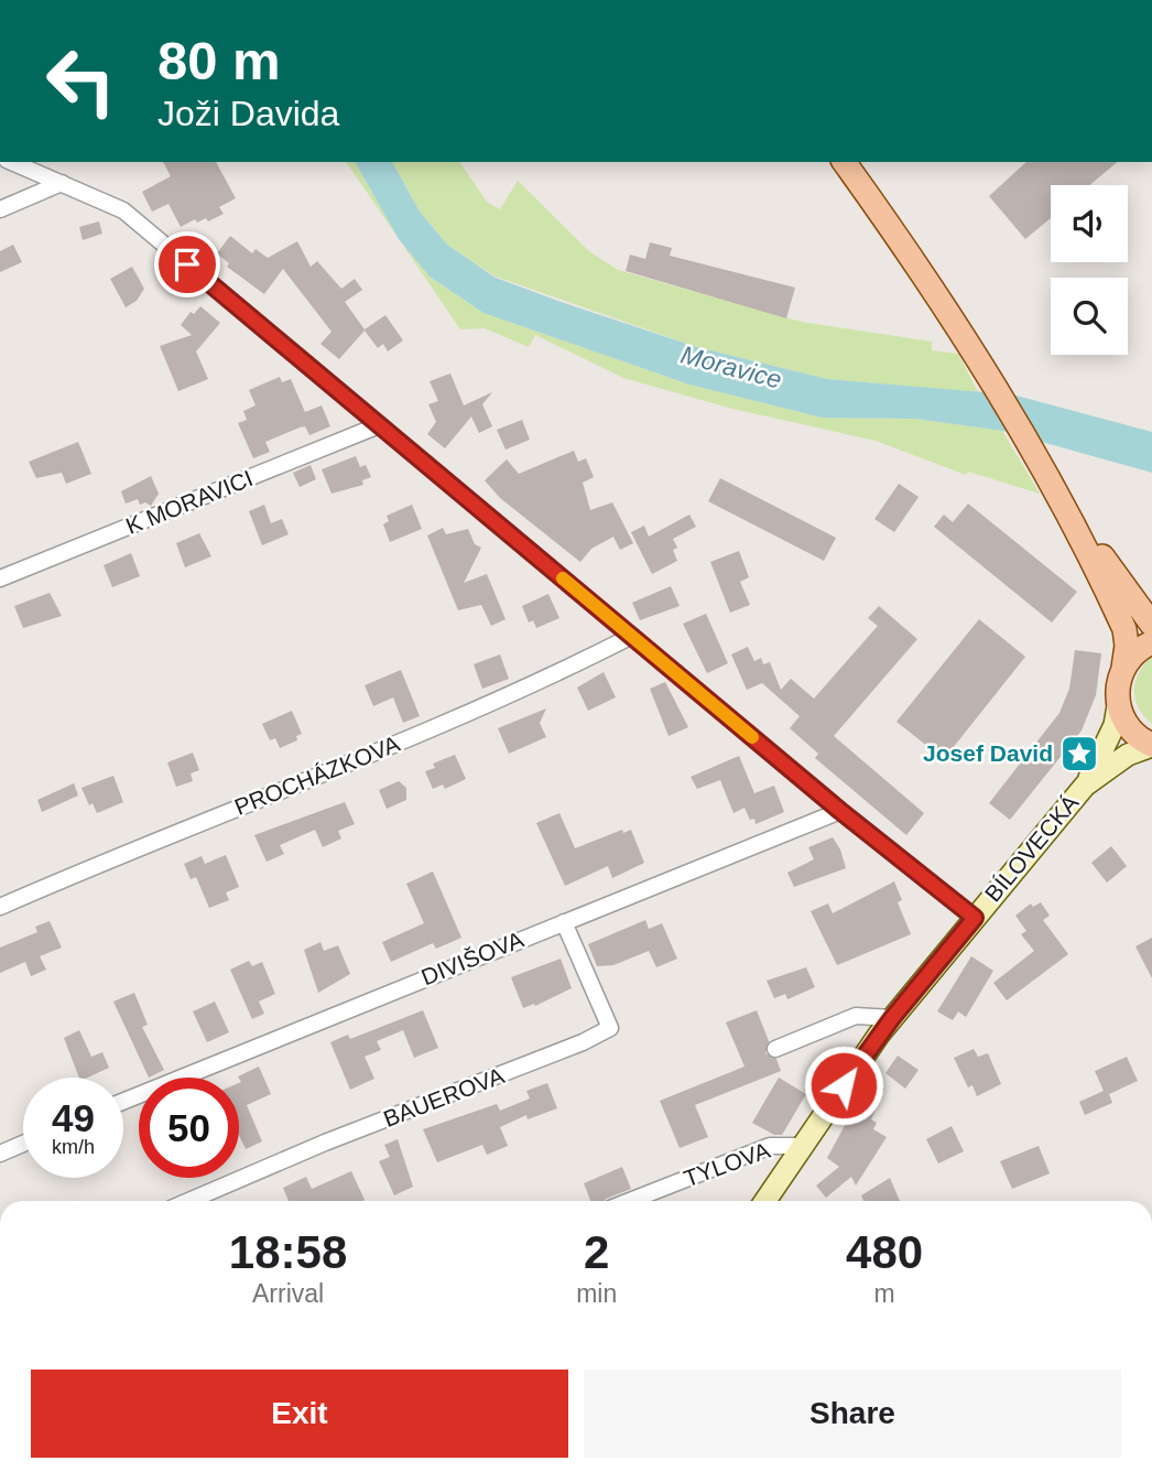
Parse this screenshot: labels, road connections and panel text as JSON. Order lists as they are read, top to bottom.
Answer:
{
  "streets": {
    "main road": ["BÍLOVECKÁ"],
    "street": [
      "K MORAVICI",
      "PROCHÁZKOVA",
      "DIVIŠOVA",
      "BAUEROVA",
      "TYLOVA"
    ]
  },
  "crossings": [
    ["BÍLOVECKÁ", "TYLOVA"],
    ["DIVIŠOVA", "BAUEROVA"]
  ],
  "water": ["Moravice"],
  "places": {
    "place": ["Josef David"]
  },
  "page": {
    "turn": ["80 m", "Joži Davida"],
    "speed": "49 km/h",
    "limit": "50",
    "eta": [
      "18:58",
      "Arrival",
      "2",
      "min",
      "480",
      "m"
    ],
    "buttons": ["Exit", "Share"]
  }
}
